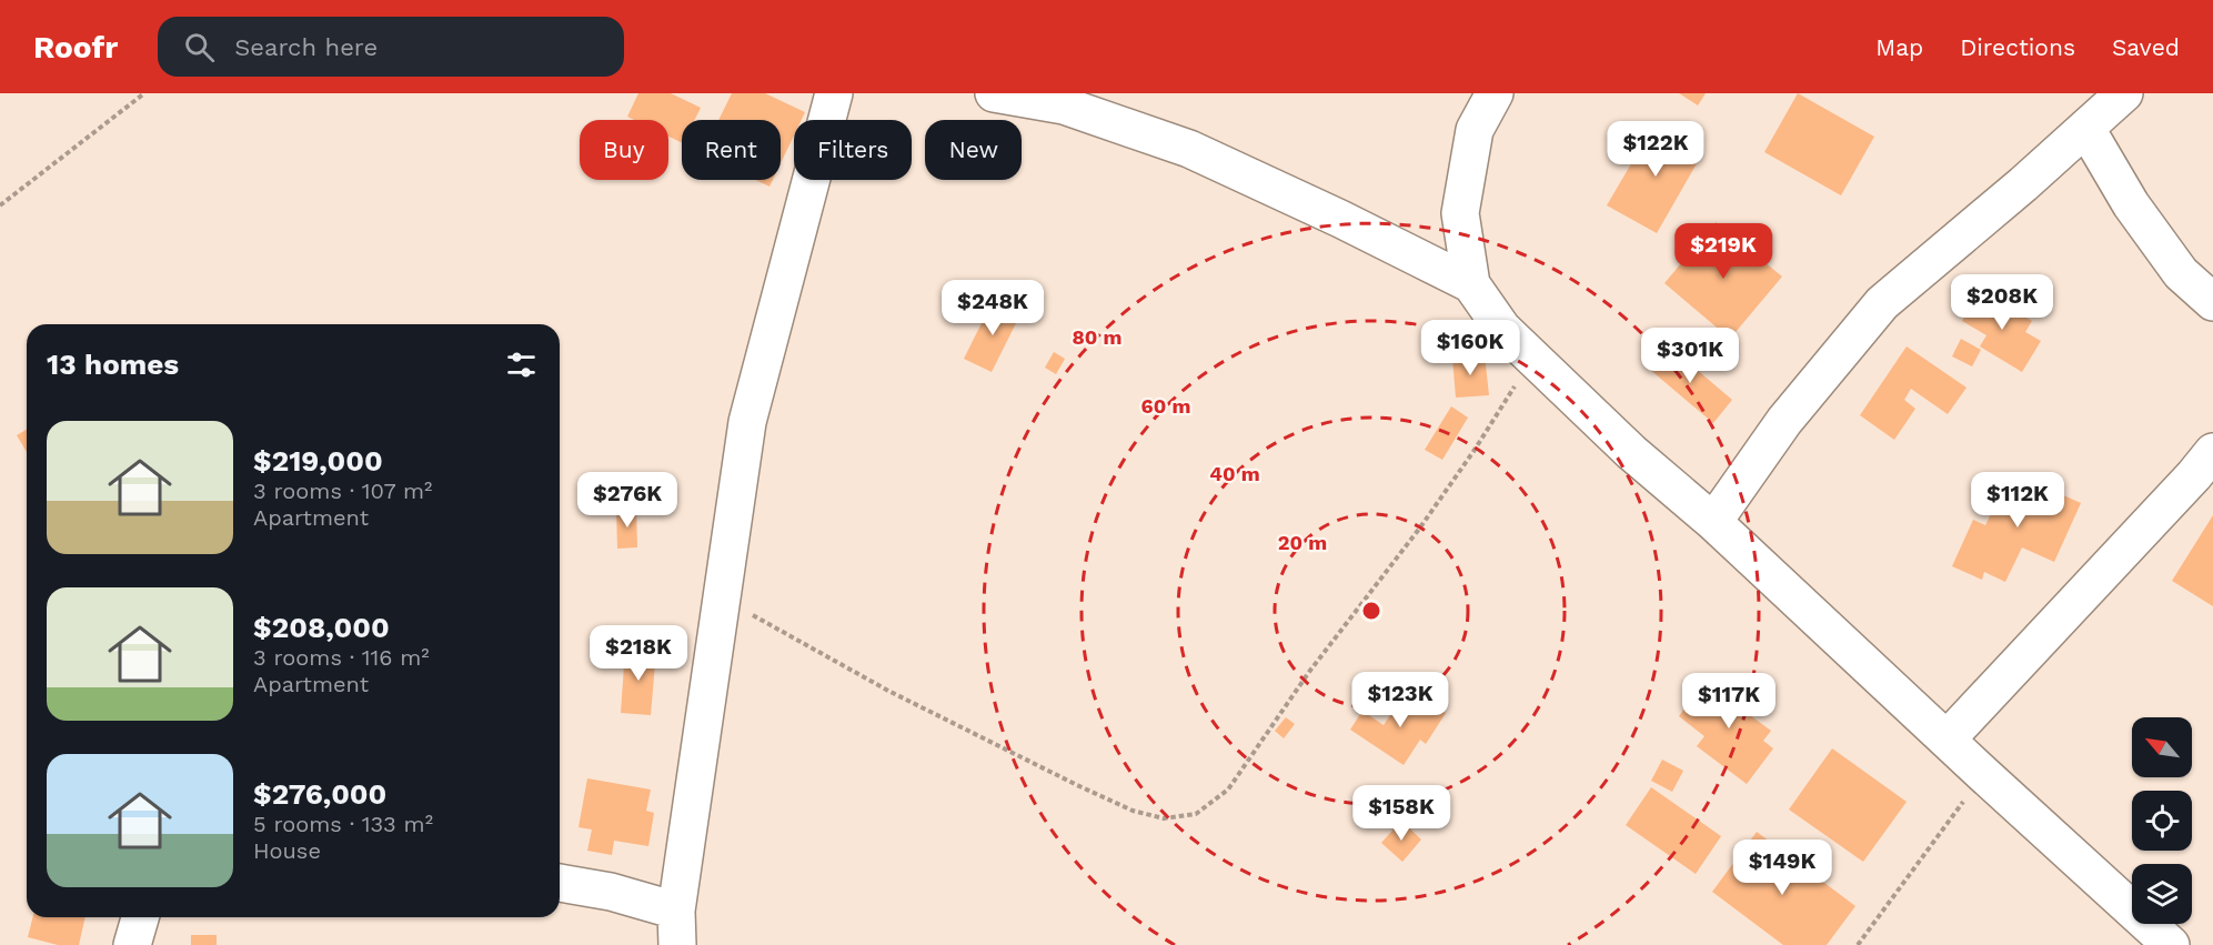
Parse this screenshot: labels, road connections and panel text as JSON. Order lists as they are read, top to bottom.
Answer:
{
  "north": "top left",
  "page": {
    "header": "Roofr",
    "search": "Search here",
    "nav": ["Map", "Directions", "Saved"],
    "chip": [
      "Buy",
      "Rent",
      "Filters",
      "New"
    ],
    "price": [
      "$122K",
      "$219K",
      "$208K",
      "$248K",
      "$160K",
      "$301K",
      "$276K",
      "$112K",
      "$218K",
      "$123K",
      "$117K",
      "$158K",
      "$149K"
    ],
    "heading": "13 homes",
    "list": [
      {
        "name": "$219,000",
        "note": "3 rooms · 107 m² · Apartment"
      },
      {
        "name": "$208,000",
        "note": "3 rooms · 116 m² · Apartment"
      },
      {
        "name": "$276,000",
        "note": "5 rooms · 133 m² · House"
      }
    ]
  },
  "rings": [
    "80 m",
    "60 m",
    "40 m",
    "20 m"
  ]
}
